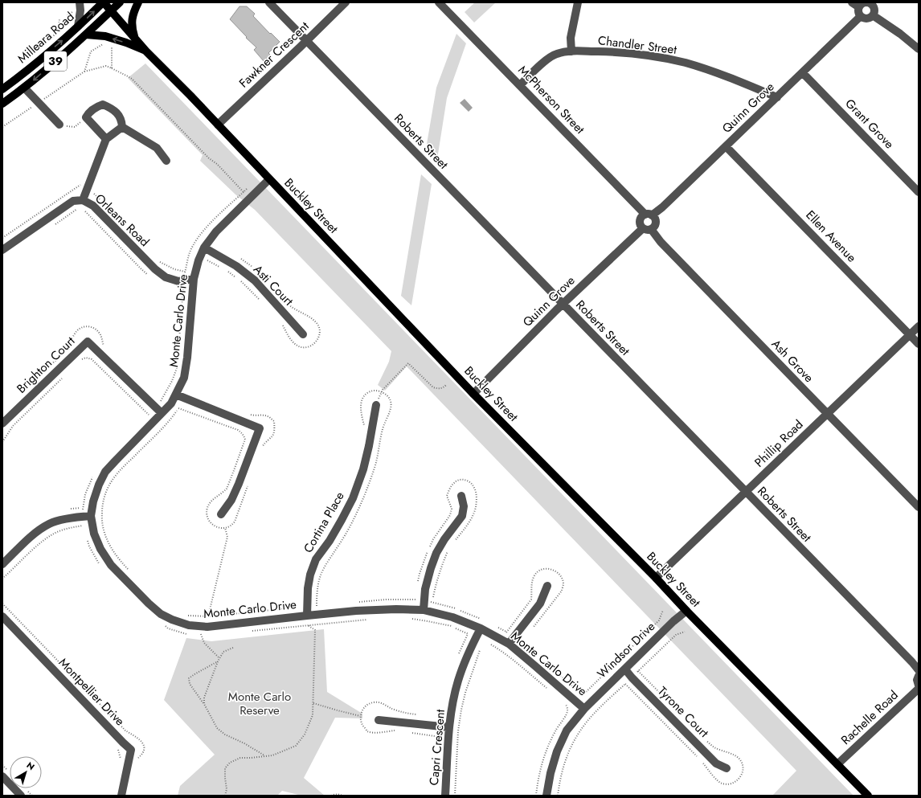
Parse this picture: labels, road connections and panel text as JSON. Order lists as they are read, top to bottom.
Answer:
{
  "streets": {
    "main road": ["Milleara Road", "39", "Buckley Street"],
    "street": [
      "Chandler Street",
      "Fawkner Crescent",
      "McPherson Street",
      "Quinn Grove",
      "Grant Grove",
      "Roberts Street",
      "Orleans Road",
      "Ellen Avenue",
      "Asti Court",
      "Monte Carlo Drive",
      "Ash Grove",
      "Brighton Court",
      "Phillip Road",
      "Cortina Place",
      "Windsor Drive",
      "Montpellier Drive",
      "Tyrone Court",
      "Rachelle Road",
      "Capri Crescent"
    ]
  },
  "crossings": [
    ["Milleara Road", "Buckley Street"],
    ["Chandler Street", "McPherson Street"],
    ["Chandler Street", "Quinn Grove"],
    ["Fawkner Crescent", "Roberts Street"],
    ["Fawkner Crescent", "Buckley Street"],
    ["McPherson Street", "Quinn Grove"],
    ["McPherson Street", "Ash Grove"],
    ["Quinn Grove", "Grant Grove"],
    ["Quinn Grove", "Roberts Street"],
    ["Quinn Grove", "Buckley Street"],
    ["Quinn Grove", "Ellen Avenue"],
    ["Quinn Grove", "Ash Grove"],
    ["Roberts Street", "Phillip Road"],
    ["Buckley Street", "Monte Carlo Drive"],
    ["Buckley Street", "Phillip Road"],
    ["Buckley Street", "Windsor Drive"],
    ["Buckley Street", "Rachelle Road"],
    ["Orleans Road", "Monte Carlo Drive"],
    ["Ellen Avenue", "Phillip Road"],
    ["Asti Court", "Monte Carlo Drive"],
    ["Monte Carlo Drive", "Brighton Court"],
    ["Monte Carlo Drive", "Cortina Place"],
    ["Monte Carlo Drive", "Windsor Drive"],
    ["Monte Carlo Drive", "Capri Crescent"],
    ["Ash Grove", "Phillip Road"],
    ["Windsor Drive", "Tyrone Court"]
  ],
  "parks": ["Monte Carlo Reserve"],
  "north": "top right"
}
